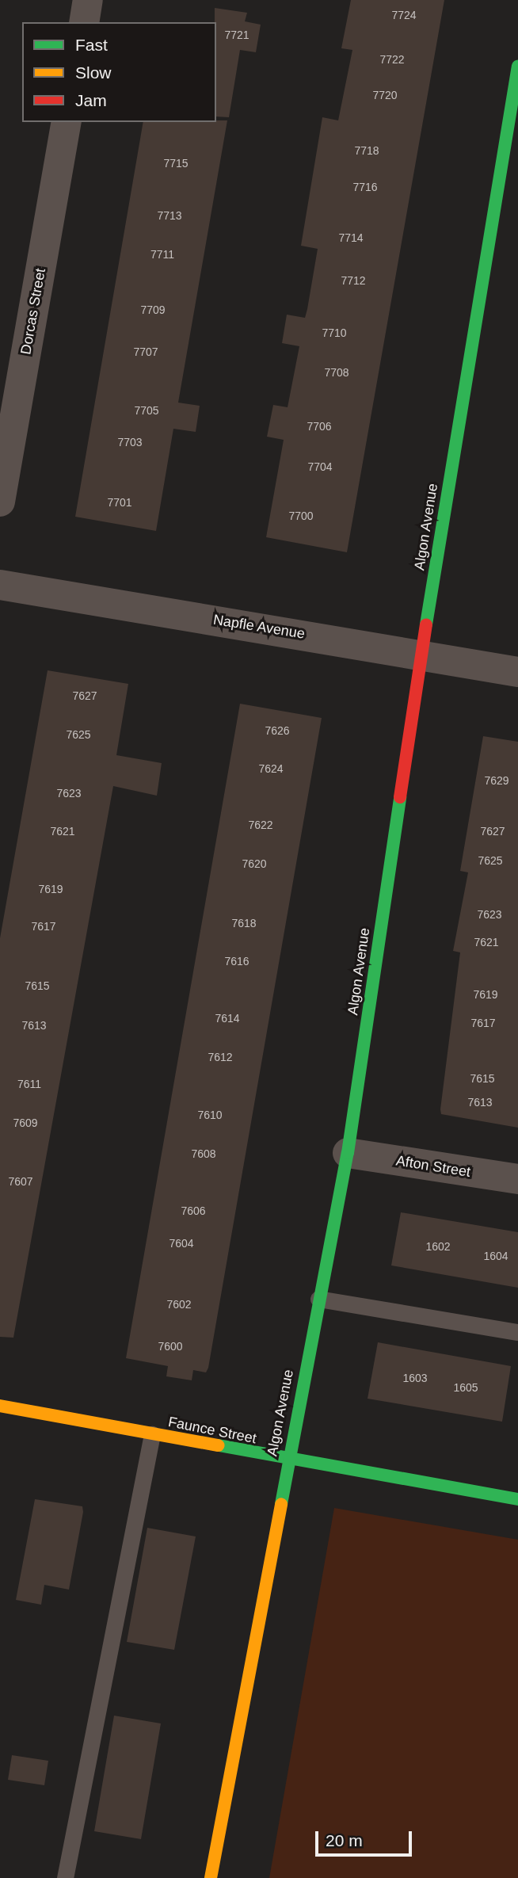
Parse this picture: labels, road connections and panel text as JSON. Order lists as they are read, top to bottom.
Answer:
{
  "streets": {
    "street": [
      "Dorcas Street",
      "Algon Avenue",
      "Napfle Avenue",
      "Afton Street",
      "Faunce Street"
    ]
  },
  "crossings": [
    ["Algon Avenue", "Napfle Avenue"],
    ["Algon Avenue", "Afton Street"],
    ["Algon Avenue", "Faunce Street"]
  ],
  "house_numbers": [
    "7724",
    "7721",
    "7722",
    "7720",
    "7718",
    "7715",
    "7716",
    "7713",
    "7714",
    "7711",
    "7712",
    "7709",
    "7710",
    "7707",
    "7708",
    "7705",
    "7706",
    "7703",
    "7704",
    "7701",
    "7700",
    "7627",
    "7626",
    "7625",
    "7624",
    "7629",
    "7623",
    "7622",
    "7621",
    "7627",
    "7625",
    "7620",
    "7619",
    "7623",
    "7618",
    "7617",
    "7621",
    "7616",
    "7615",
    "7619",
    "7614",
    "7617",
    "7613",
    "7612",
    "7615",
    "7611",
    "7613",
    "7610",
    "7609",
    "7608",
    "7607",
    "7606",
    "7604",
    "1602",
    "1604",
    "7602",
    "7600",
    "1603",
    "1605"
  ],
  "legend": ["Fast", "Slow", "Jam"],
  "scale_bar": "20 m"
}
